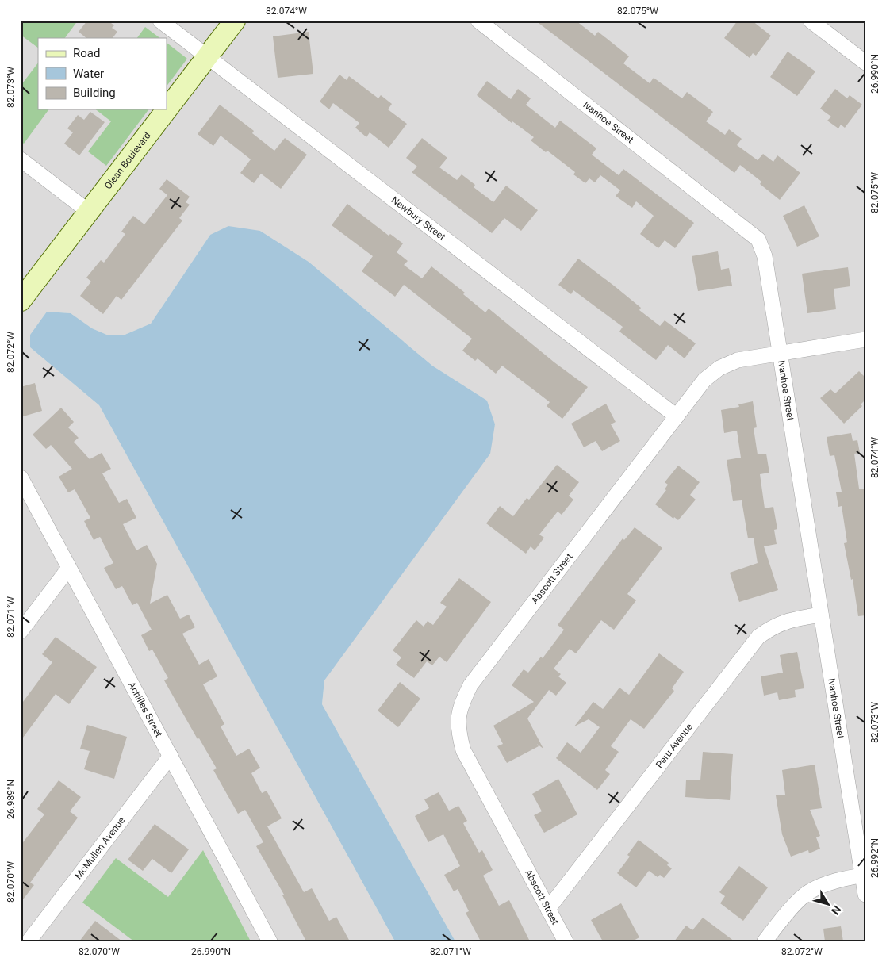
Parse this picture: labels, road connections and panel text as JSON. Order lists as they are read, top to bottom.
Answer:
{
  "streets": {
    "street": [
      "Ivanhoe Street",
      "Olean Boulevard",
      "Newbury Street",
      "Abscott Street",
      "Achilles Street",
      "Peru Avenue",
      "McMullen Avenue"
    ]
  },
  "crossings": [
    ["Ivanhoe Street", "Abscott Street"],
    ["Ivanhoe Street", "Peru Avenue"],
    ["Olean Boulevard", "Newbury Street"],
    ["Newbury Street", "Abscott Street"],
    ["Abscott Street", "Peru Avenue"],
    ["Achilles Street", "McMullen Avenue"]
  ],
  "legend": ["Road", "Water", "Building"],
  "north": "bottom right",
  "coordinates": [
    "82.074°W",
    "82.075°W",
    "26.990°N",
    "82.073°W",
    "82.072°W",
    "82.071°W",
    "26.989°N",
    "26.992°N",
    "82.070°W"
  ]
}
